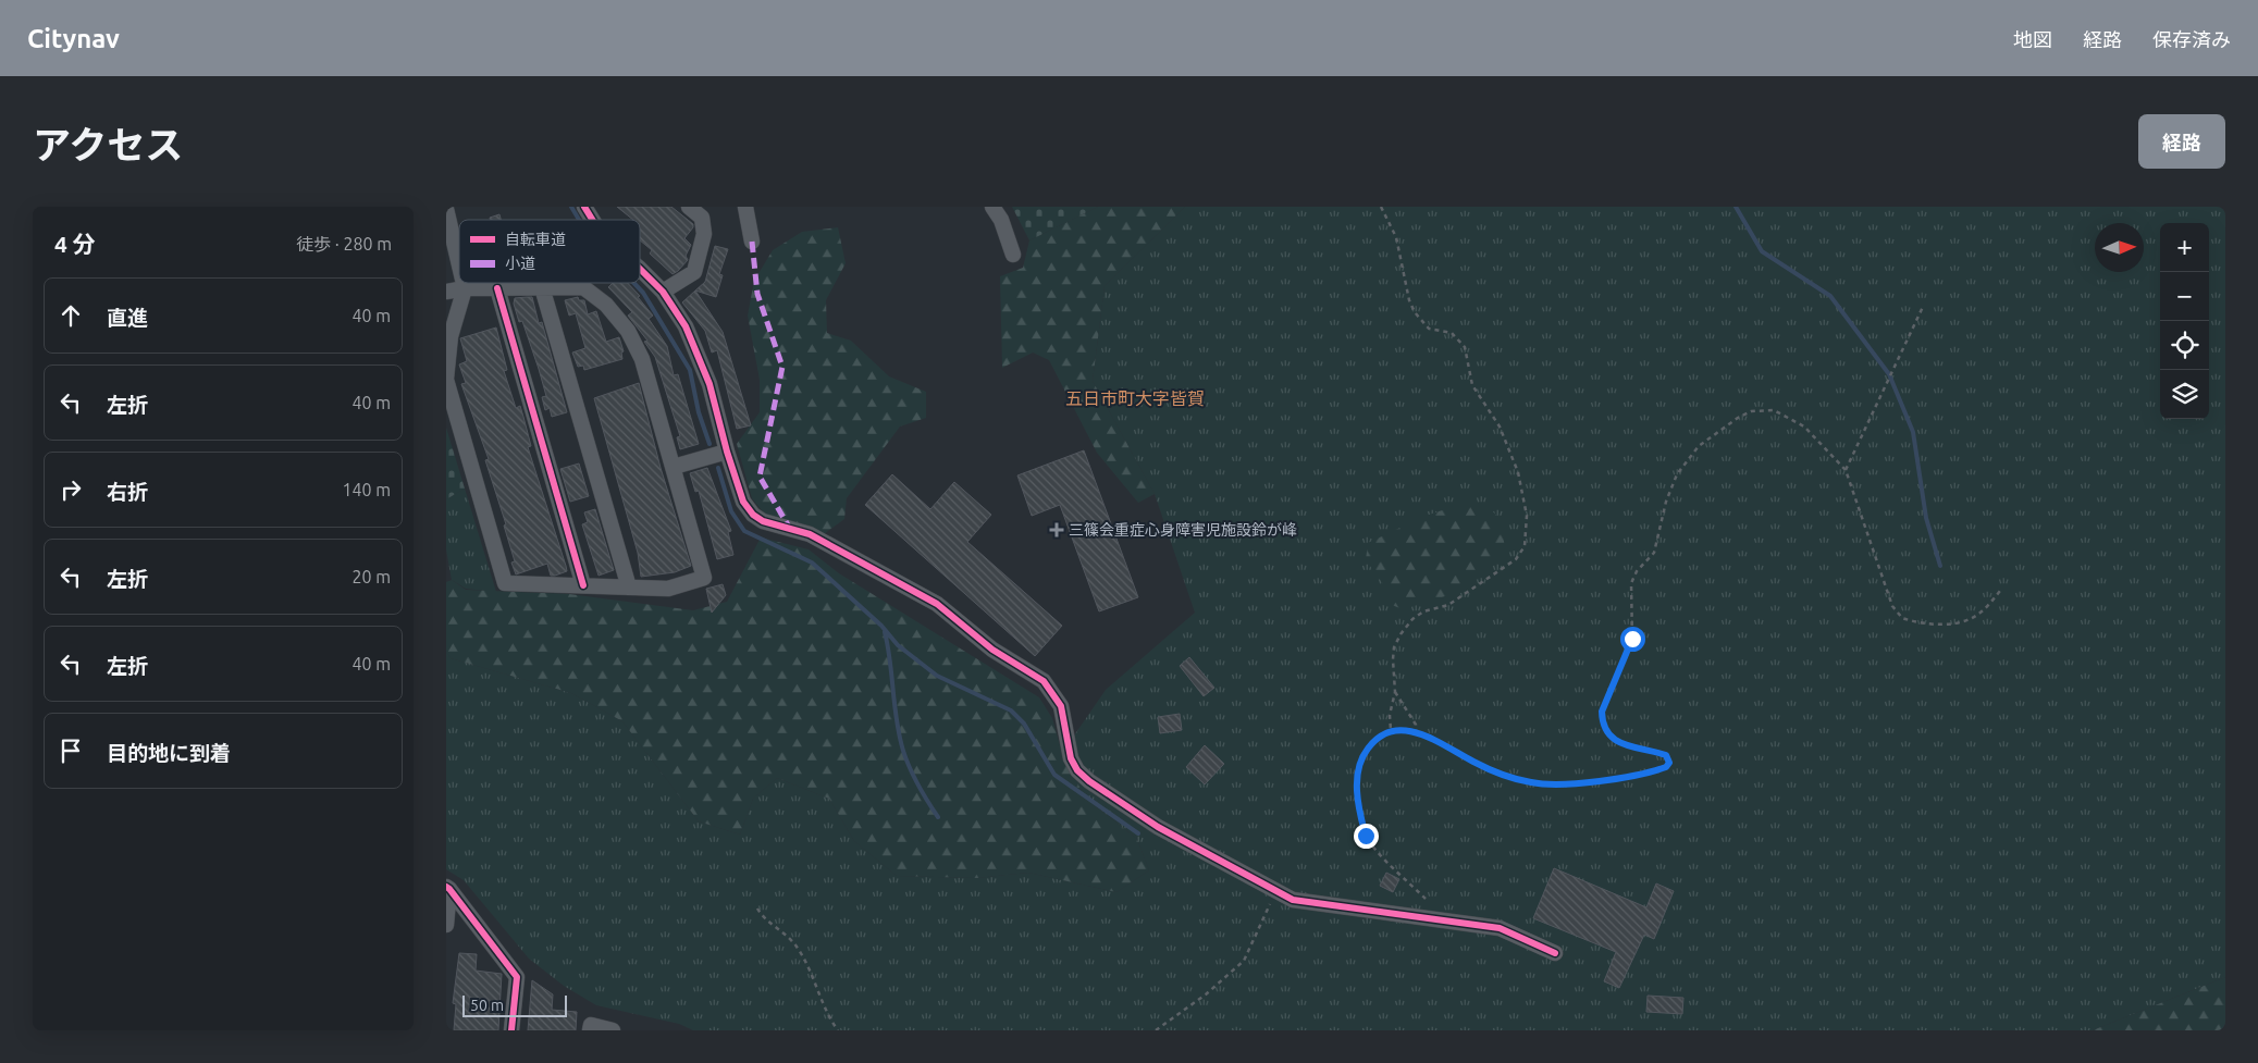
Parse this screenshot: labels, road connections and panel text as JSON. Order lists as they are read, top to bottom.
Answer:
{
  "districts": ["五日市町大字皆賀"],
  "places": {
    "health": ["三篠会重症心身障害児施設鈴が峰"]
  },
  "legend": ["自転車道", "小道"],
  "scale_bar": "50 m",
  "north": "right",
  "page": {
    "header": "Citynav",
    "nav": ["地図", "経路", "保存済み"],
    "title": "アクセス",
    "buttons": "経路",
    "heading": ["4 分", "徒歩 · 280 m"],
    "map_buttons": ["+", "−"],
    "list": [
      ["直進", "40 m"],
      ["左折", "40 m"],
      ["右折", "140 m"],
      ["左折", "20 m"],
      ["左折", "40 m"],
      "目的地に到着"
    ],
    "scale": "50 m"
  }
}
